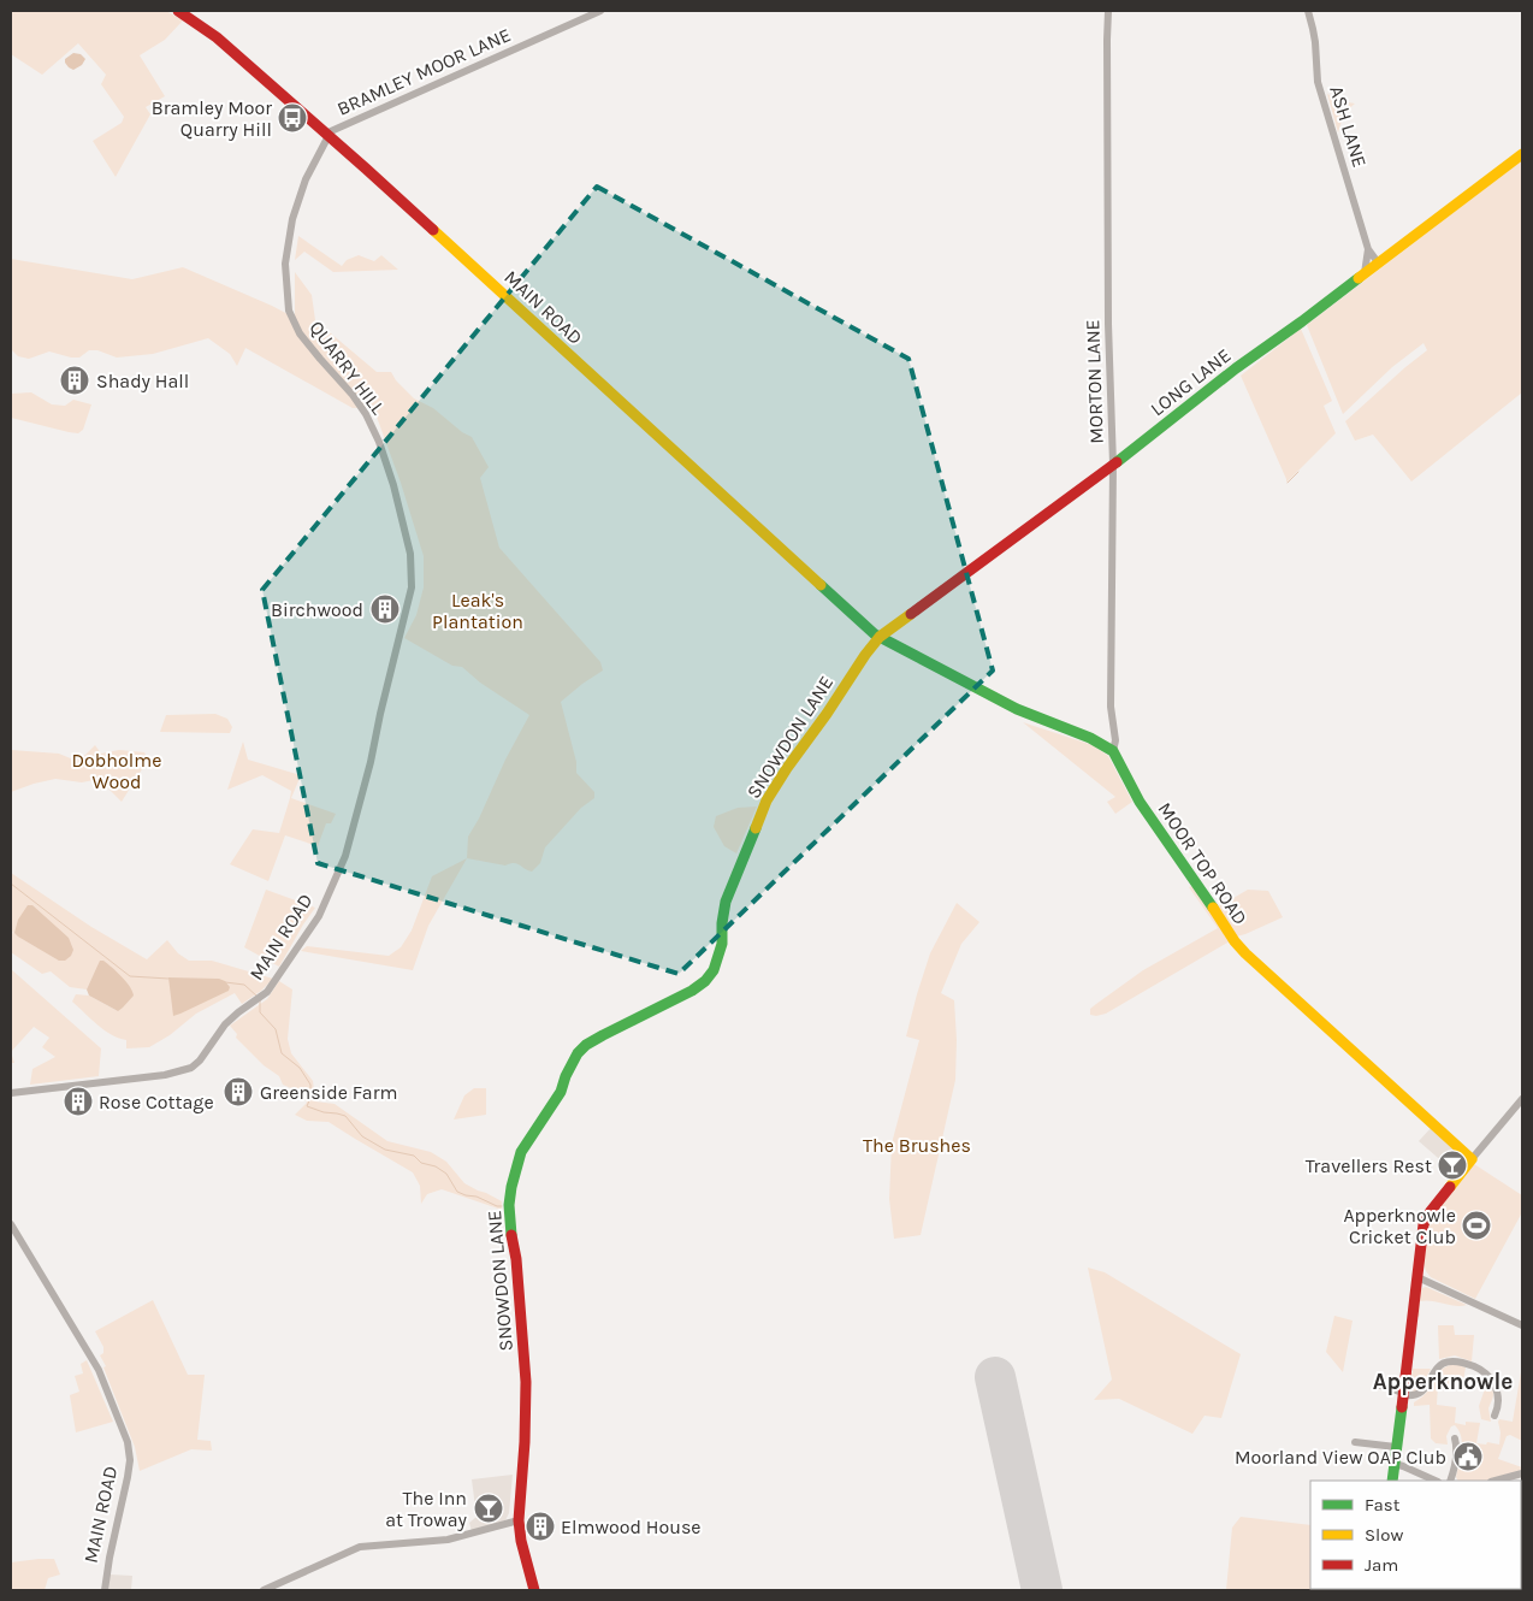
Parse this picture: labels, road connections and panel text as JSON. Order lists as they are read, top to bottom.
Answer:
{
  "streets": {
    "main road": [
      "MAIN ROAD",
      "LONG LANE",
      "SNOWDON LANE",
      "MOOR TOP ROAD"
    ],
    "street": [
      "BRAMLEY MOOR LANE",
      "ASH LANE",
      "QUARRY HILL",
      "MORTON LANE"
    ]
  },
  "crossings": [
    ["BRAMLEY MOOR LANE", "MAIN ROAD"],
    ["BRAMLEY MOOR LANE", "QUARRY HILL"],
    ["ASH LANE", "LONG LANE"],
    ["MAIN ROAD", "QUARRY HILL"],
    ["MAIN ROAD", "LONG LANE"],
    ["MAIN ROAD", "SNOWDON LANE"],
    ["MORTON LANE", "LONG LANE"],
    ["MORTON LANE", "MOOR TOP ROAD"],
    ["LONG LANE", "SNOWDON LANE"]
  ],
  "districts": ["Apperknowle"],
  "parks": ["Leak's Plantation", "Dobholme Wood", "The Brushes"],
  "places": {
    "bus stop": ["Bramley Moor Quarry Hill"],
    "building": [
      "Shady Hall",
      "Birchwood",
      "Greenside Farm",
      "Rose Cottage",
      "Elmwood House"
    ],
    "bar": ["Travellers Rest", "The Inn at Troway"],
    "sports": ["Apperknowle Cricket Club"],
    "public building": ["Moorland View OAP Club"]
  },
  "legend": ["Fast", "Slow", "Jam"]
}
